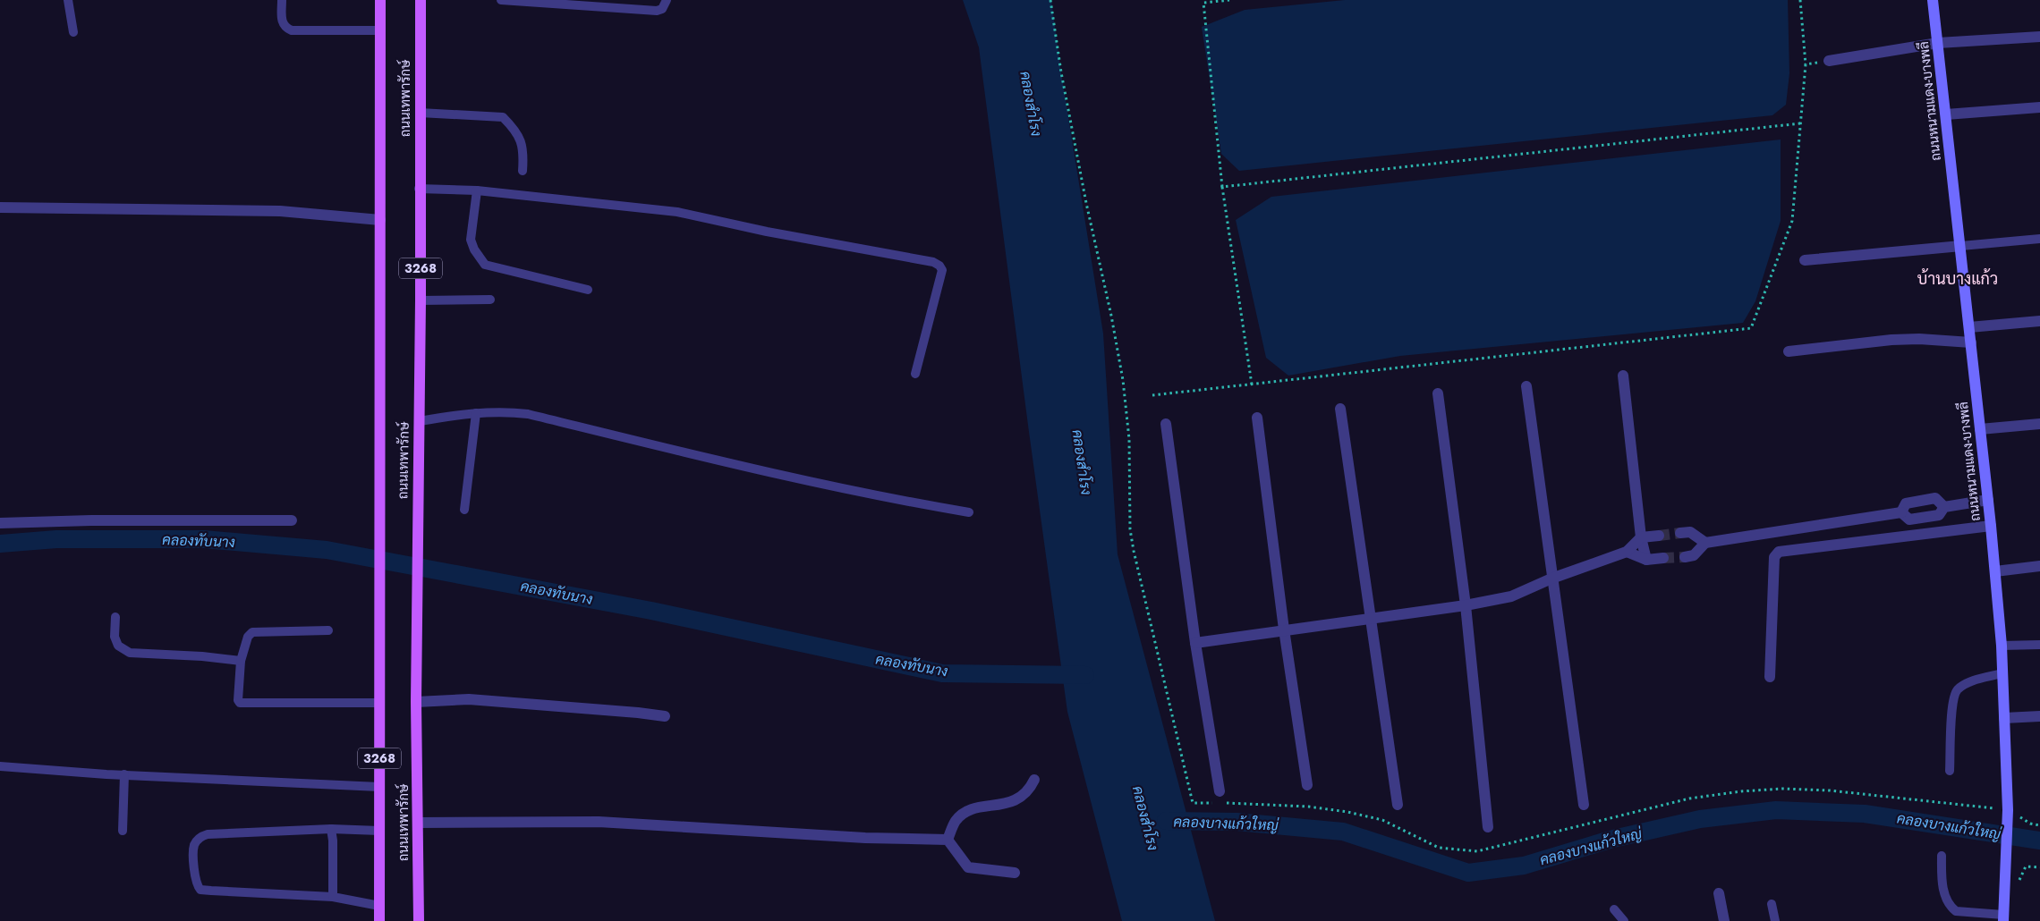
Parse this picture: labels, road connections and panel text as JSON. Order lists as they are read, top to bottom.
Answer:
{
  "streets": {
    "main road": ["ถนนเทพารักษ์", "ถนนหนามแดง-บางพลี", "3268"]
  },
  "districts": ["บ้านบางแก้ว"],
  "water": ["คลองสำโรง", "คลองทับนาง", "คลองบางแก้วใหญ่"]
}
